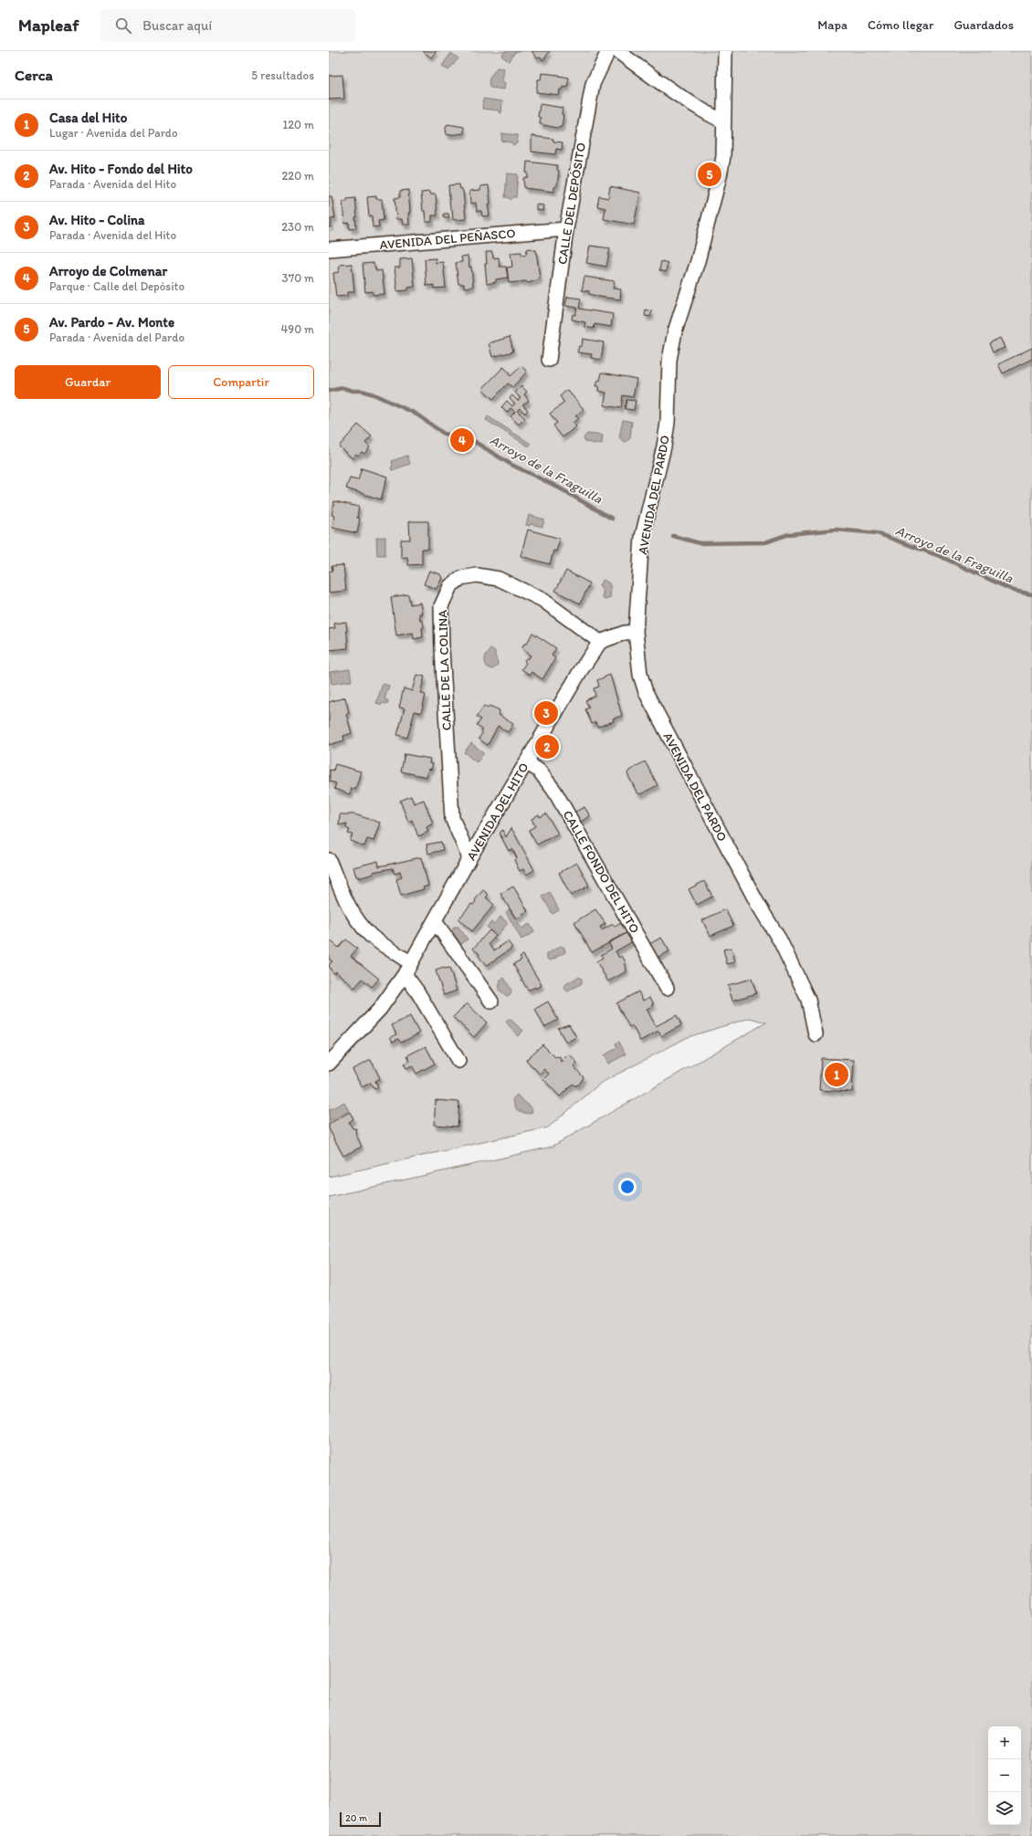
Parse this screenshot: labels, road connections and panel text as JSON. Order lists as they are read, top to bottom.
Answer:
{
  "streets": {
    "street": [
      "CALLE DEL DEPÓSITO",
      "AVENIDA DEL PEÑASCO",
      "AVENIDA DEL PARDO",
      "CALLE DE LA COLINA",
      "AVENIDA DEL HITO",
      "CALLE FONDO DEL HITO"
    ]
  },
  "crossings": [
    ["CALLE DEL DEPÓSITO", "AVENIDA DEL PEÑASCO"],
    ["CALLE DE LA COLINA", "AVENIDA DEL HITO"],
    ["AVENIDA DEL HITO", "CALLE FONDO DEL HITO"]
  ],
  "water": ["Arroyo de la Fraguilla"],
  "scale_bar": "20 m",
  "page": {
    "header": "Mapleaf",
    "search": "Buscar aquí",
    "nav": ["Mapa", "Cómo llegar", "Guardados"],
    "heading": ["Cerca", "5 resultados"],
    "list": [
      {
        "mark": "1",
        "name": "Casa del Hito",
        "note": "Lugar · Avenida del Pardo",
        "value": "120 m"
      },
      {
        "mark": "2",
        "name": "Av. Hito - Fondo del Hito",
        "note": "Parada · Avenida del Hito",
        "value": "220 m"
      },
      {
        "mark": "3",
        "name": "Av. Hito - Colina",
        "note": "Parada · Avenida del Hito",
        "value": "230 m"
      },
      {
        "mark": "4",
        "name": "Arroyo de Colmenar",
        "note": "Parque · Calle del Depósito",
        "value": "370 m"
      },
      {
        "mark": "5",
        "name": "Av. Pardo - Av. Monte",
        "note": "Parada · Avenida del Pardo",
        "value": "490 m"
      }
    ],
    "pins": [
      "5",
      "4",
      "3",
      "2",
      "1"
    ],
    "buttons": ["Guardar", "Compartir"],
    "map_buttons": ["+", "−"],
    "scale": "20 m"
  }
}
